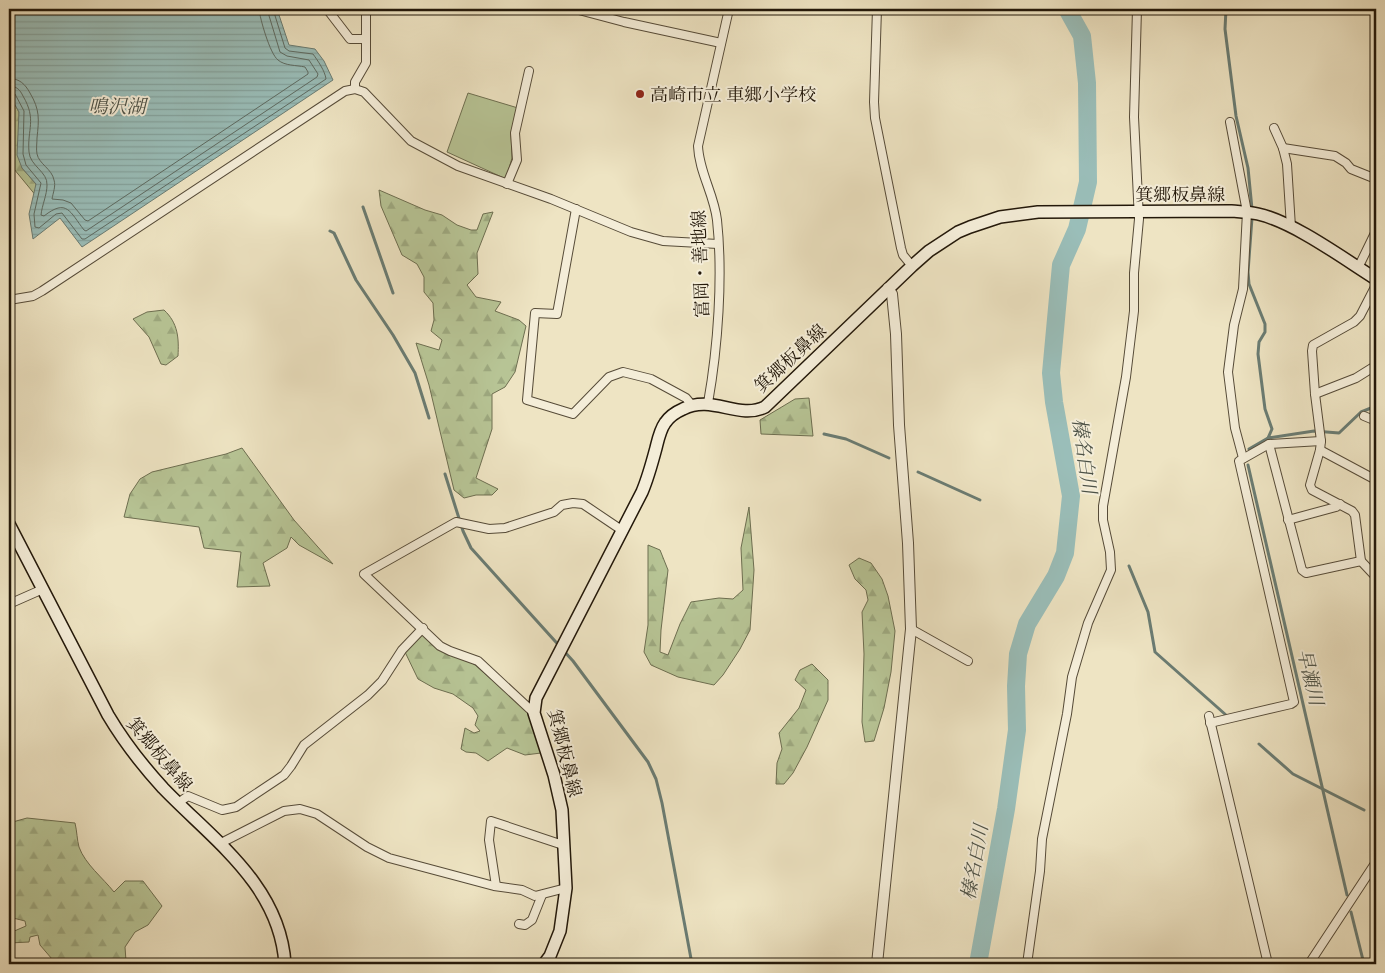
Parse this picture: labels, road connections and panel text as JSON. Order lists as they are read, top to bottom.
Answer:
{
  "streets": {
    "main road": ["箕郷板鼻線"],
    "street": ["富岡・善地線"]
  },
  "crossings": [
    ["箕郷板鼻線", "富岡・善地線"]
  ],
  "water": ["鳴沢湖", "榛名白川", "早瀬川"],
  "places": ["高崎市立 車郷小学校"]
}
